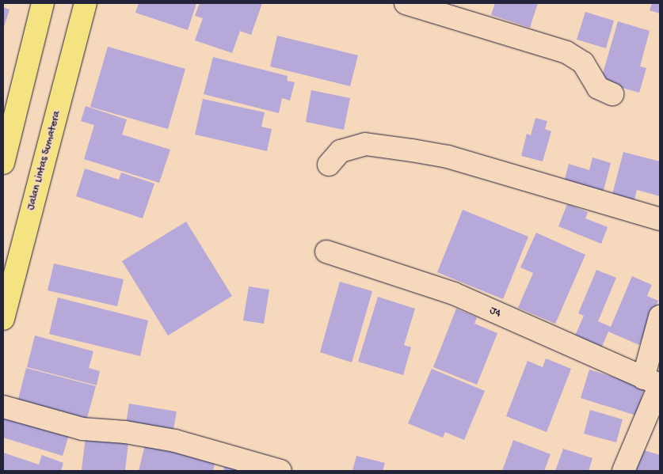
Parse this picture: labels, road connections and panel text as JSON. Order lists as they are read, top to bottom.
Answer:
{
  "streets": {
    "highway": ["Jalan Lintas Sumatera"],
    "street": ["J4"]
  }
}
